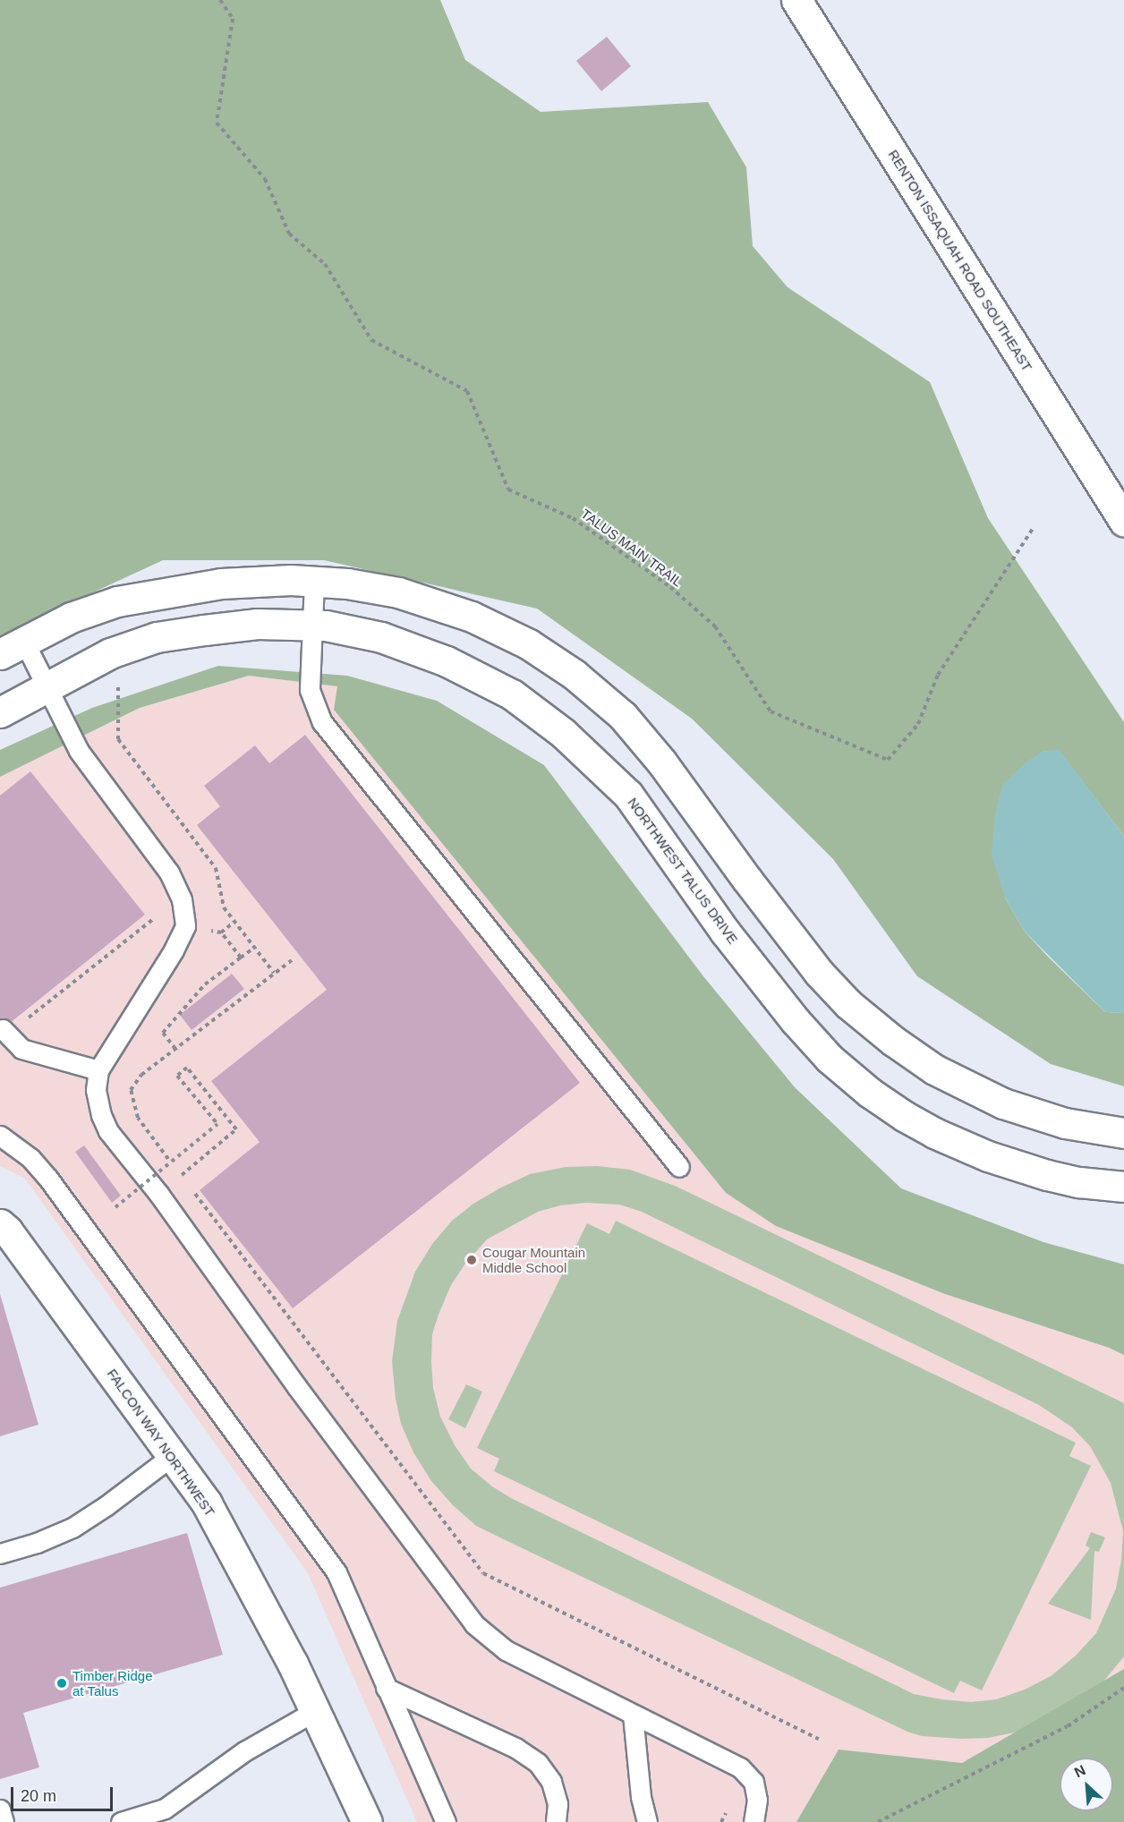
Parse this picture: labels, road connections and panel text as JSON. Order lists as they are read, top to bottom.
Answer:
{
  "streets": {
    "street": ["RENTON ISSAQUAH ROAD SOUTHEAST", "NORTHWEST TALUS DRIVE", "FALCON WAY NORTHWEST"],
    "path": ["TALUS MAIN TRAIL"]
  },
  "places": ["Cougar Mountain Middle School", "Timber Ridge at Talus"],
  "scale_bar": "20 m",
  "north": "top left"
}
